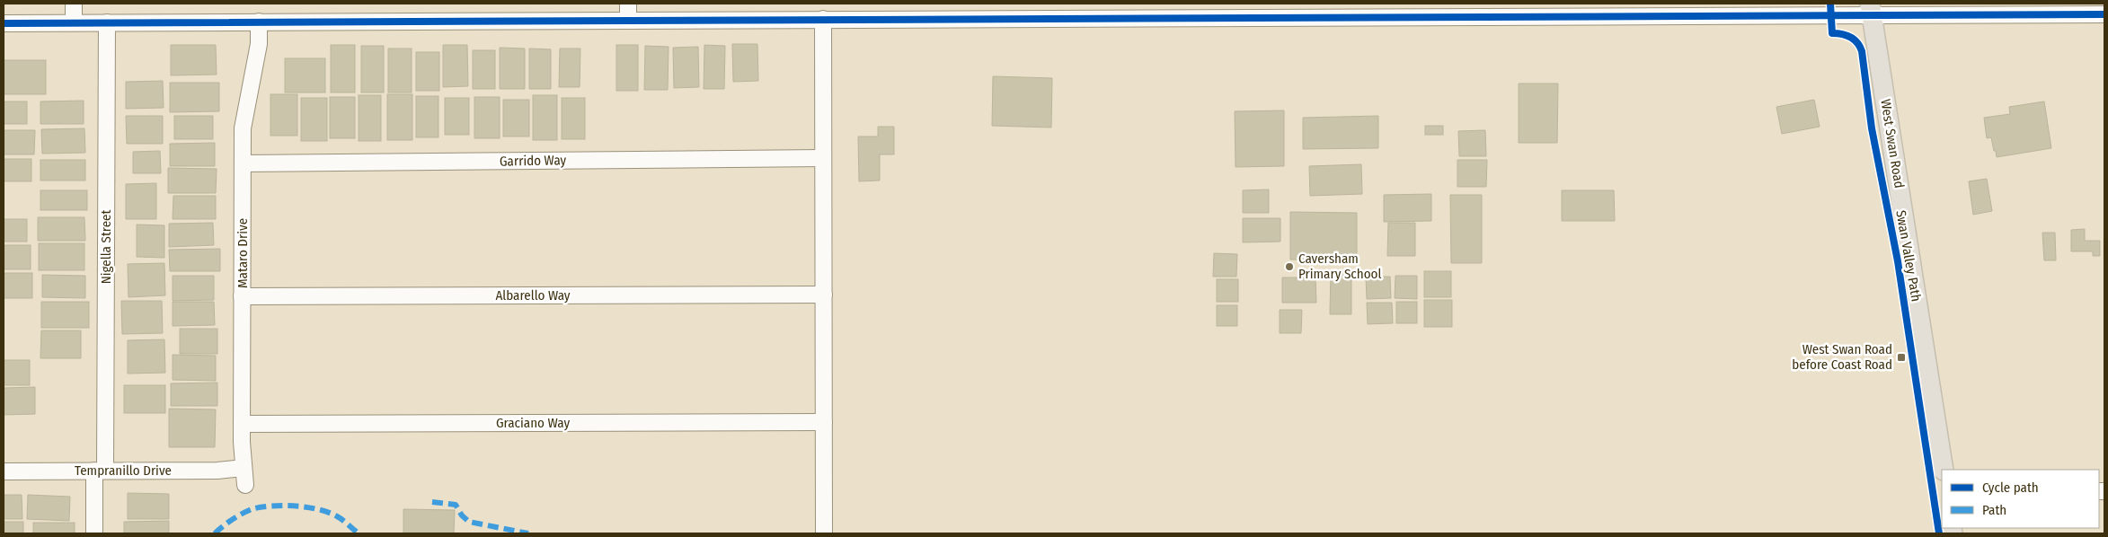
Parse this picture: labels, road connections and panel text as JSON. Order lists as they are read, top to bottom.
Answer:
{
  "streets": {
    "main road": ["West Swan Road"],
    "street": [
      "Garrido Way",
      "Nigella Street",
      "Mataro Drive",
      "Albarello Way",
      "Graciano Way",
      "Tempranillo Drive"
    ],
    "cycle path": ["Swan Valley Path"]
  },
  "crossings": [
    ["Garrido Way", "Mataro Drive"],
    ["Nigella Street", "Tempranillo Drive"],
    ["Mataro Drive", "Albarello Way"],
    ["Mataro Drive", "Graciano Way"],
    ["Mataro Drive", "Tempranillo Drive"]
  ],
  "places": {
    "other": ["Caversham Primary School"],
    "transit": ["West Swan Road before Coast Road"]
  },
  "legend": ["Cycle path", "Path"]
}
